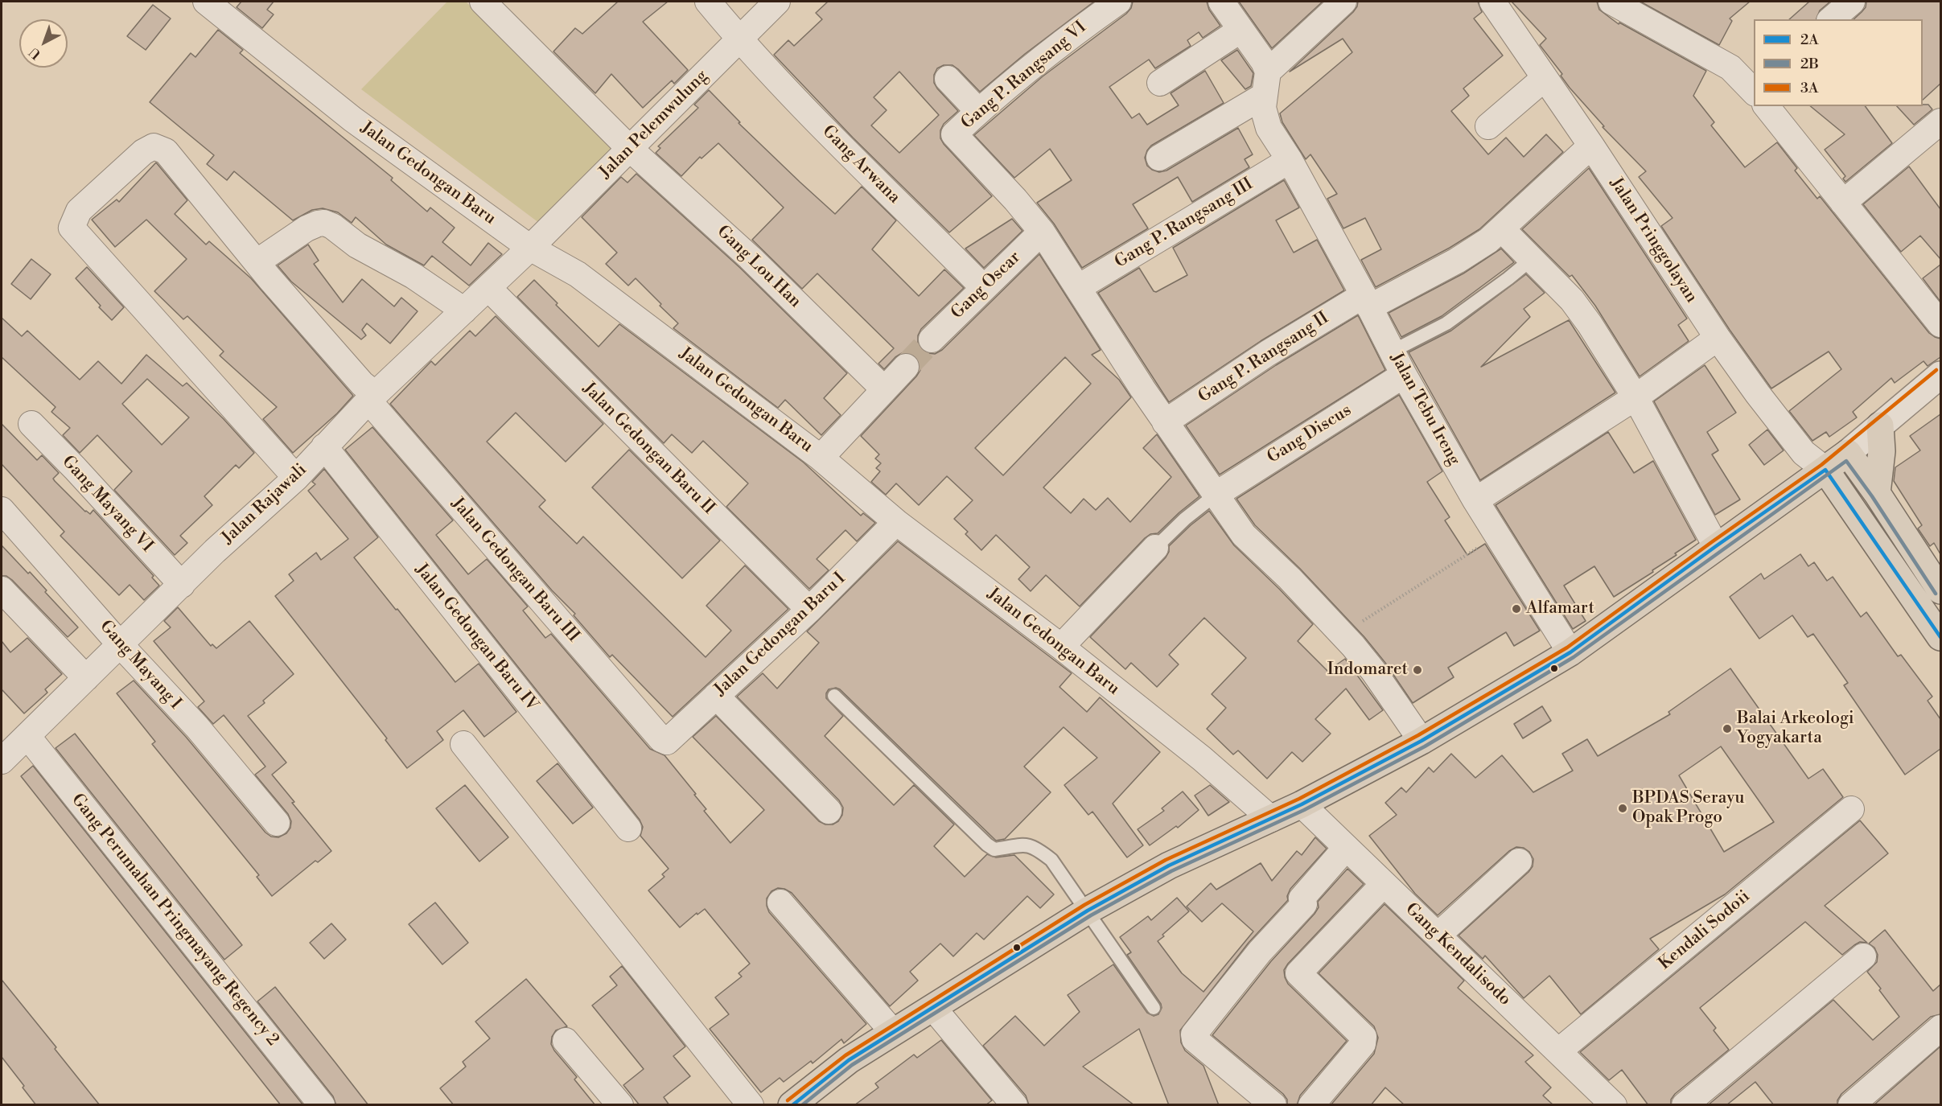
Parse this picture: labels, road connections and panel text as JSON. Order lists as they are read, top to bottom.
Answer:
{
  "streets": {
    "street": [
      "Gang P. Rangsang VI",
      "Jalan Pelemwulung",
      "Gang Arwana",
      "Jalan Gedongan Baru",
      "Gang P. Rangsang III",
      "Jalan Pringgolayan",
      "Gang Lou Han",
      "Gang Oscar",
      "Gang P. Rangsang II",
      "Jalan Tebu Ireng",
      "Gang Discus",
      "Jalan Gedongan Baru II",
      "Gang Mayang VI",
      "Jalan Rajawali",
      "Jalan Gedongan Baru III",
      "Jalan Gedongan Baru I",
      "Jalan Gedongan Baru IV",
      "Gang Mayang I",
      "Gang Perumahan Pringmayang Regency 2",
      "Kendali Sodoii",
      "Gang Kendalisodo"
    ]
  },
  "crossings": [
    ["Gang P. Rangsang VI", "Gang Oscar"],
    ["Jalan Pelemwulung", "Gang Arwana"],
    ["Jalan Pelemwulung", "Jalan Gedongan Baru"],
    ["Jalan Pelemwulung", "Gang Lou Han"],
    ["Jalan Pelemwulung", "Jalan Rajawali"],
    ["Gang Arwana", "Gang Oscar"],
    ["Jalan Gedongan Baru", "Jalan Rajawali"],
    ["Jalan Gedongan Baru", "Jalan Gedongan Baru I"],
    ["Gang P. Rangsang III", "Jalan Tebu Ireng"],
    ["Jalan Pringgolayan", "Gang P. Rangsang II"],
    ["Gang P. Rangsang II", "Jalan Tebu Ireng"],
    ["Jalan Tebu Ireng", "Gang Discus"],
    ["Jalan Gedongan Baru II", "Jalan Rajawali"],
    ["Jalan Gedongan Baru II", "Jalan Gedongan Baru I"],
    ["Gang Mayang VI", "Jalan Rajawali"],
    ["Jalan Rajawali", "Jalan Gedongan Baru III"],
    ["Jalan Rajawali", "Jalan Gedongan Baru IV"],
    ["Jalan Rajawali", "Gang Mayang I"],
    ["Jalan Rajawali", "Gang Perumahan Pringmayang Regency 2"],
    ["Jalan Gedongan Baru III", "Jalan Gedongan Baru I"],
    ["Kendali Sodoii", "Gang Kendalisodo"]
  ],
  "places": [
    "Alfamart",
    "Indomaret",
    "Balai Arkeologi Yogyakarta",
    "BPDAS Serayu Opak Progo"
  ],
  "lines": ["transit line 3A", "transit line 2B", "transit line 2A"],
  "legend": ["2A", "2B", "3A"],
  "north": "bottom left"
}
